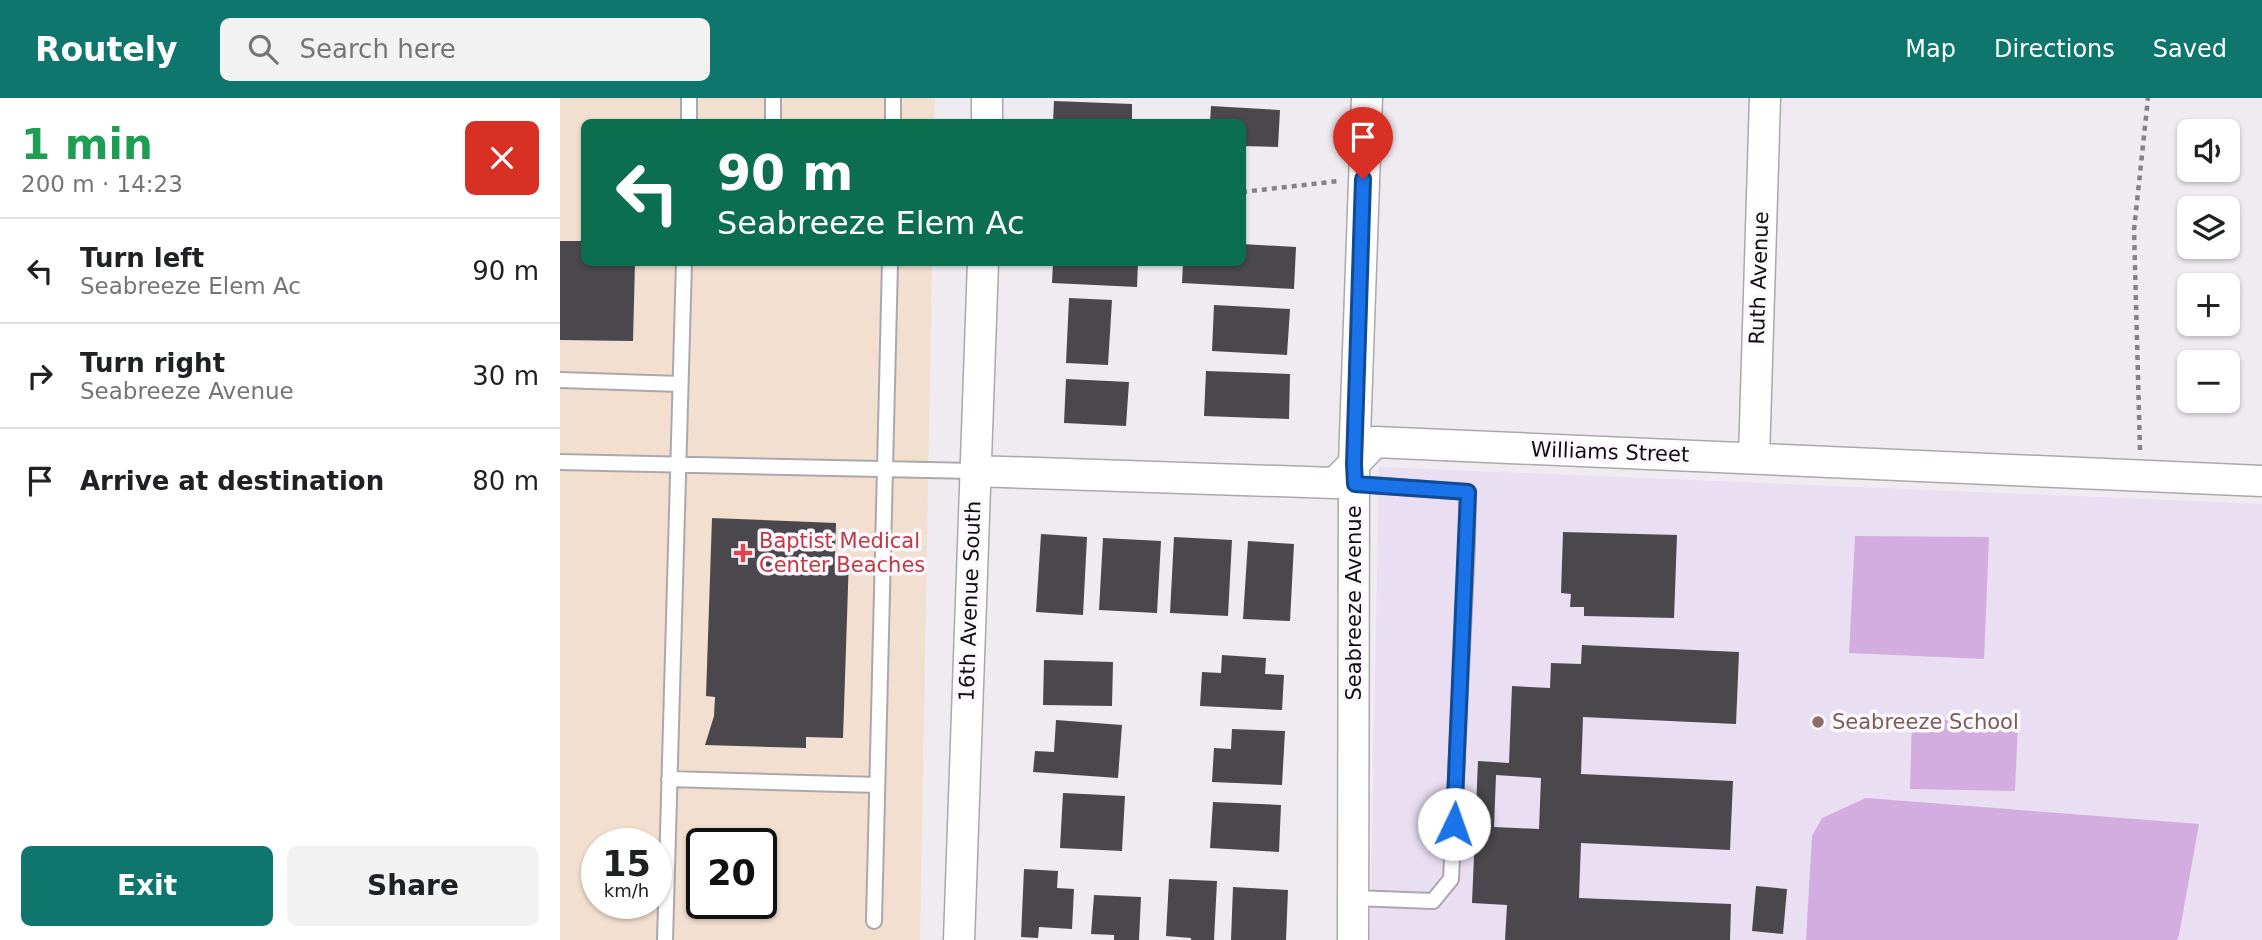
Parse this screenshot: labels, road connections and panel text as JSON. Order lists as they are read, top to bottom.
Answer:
{
  "streets": {
    "street": [
      "Ruth Avenue",
      "Williams Street",
      "16th Avenue South",
      "Seabreeze Avenue"
    ]
  },
  "crossings": [
    ["Ruth Avenue", "Williams Street"],
    ["Williams Street", "16th Avenue South"],
    ["Williams Street", "Seabreeze Avenue"]
  ],
  "places": {
    "health": ["Baptist Medical Center Beaches"],
    "other": ["Seabreeze School"]
  },
  "page": {
    "header": "Routely",
    "search": "Search here",
    "nav": ["Map", "Directions", "Saved"],
    "heading": ["1 min", "200 m · 14:23"],
    "map_buttons": ["+", "−"],
    "turn": ["90 m", "Seabreeze Elem Ac"],
    "list": [
      {
        "name": "Turn left",
        "note": "Seabreeze Elem Ac",
        "value": "90 m"
      },
      {
        "name": "Turn right",
        "note": "Seabreeze Avenue",
        "value": "30 m"
      },
      {
        "name": "Arrive at destination",
        "value": "80 m"
      }
    ],
    "speed": "15 km/h",
    "limit": "20",
    "buttons": ["Exit", "Share"]
  }
}
